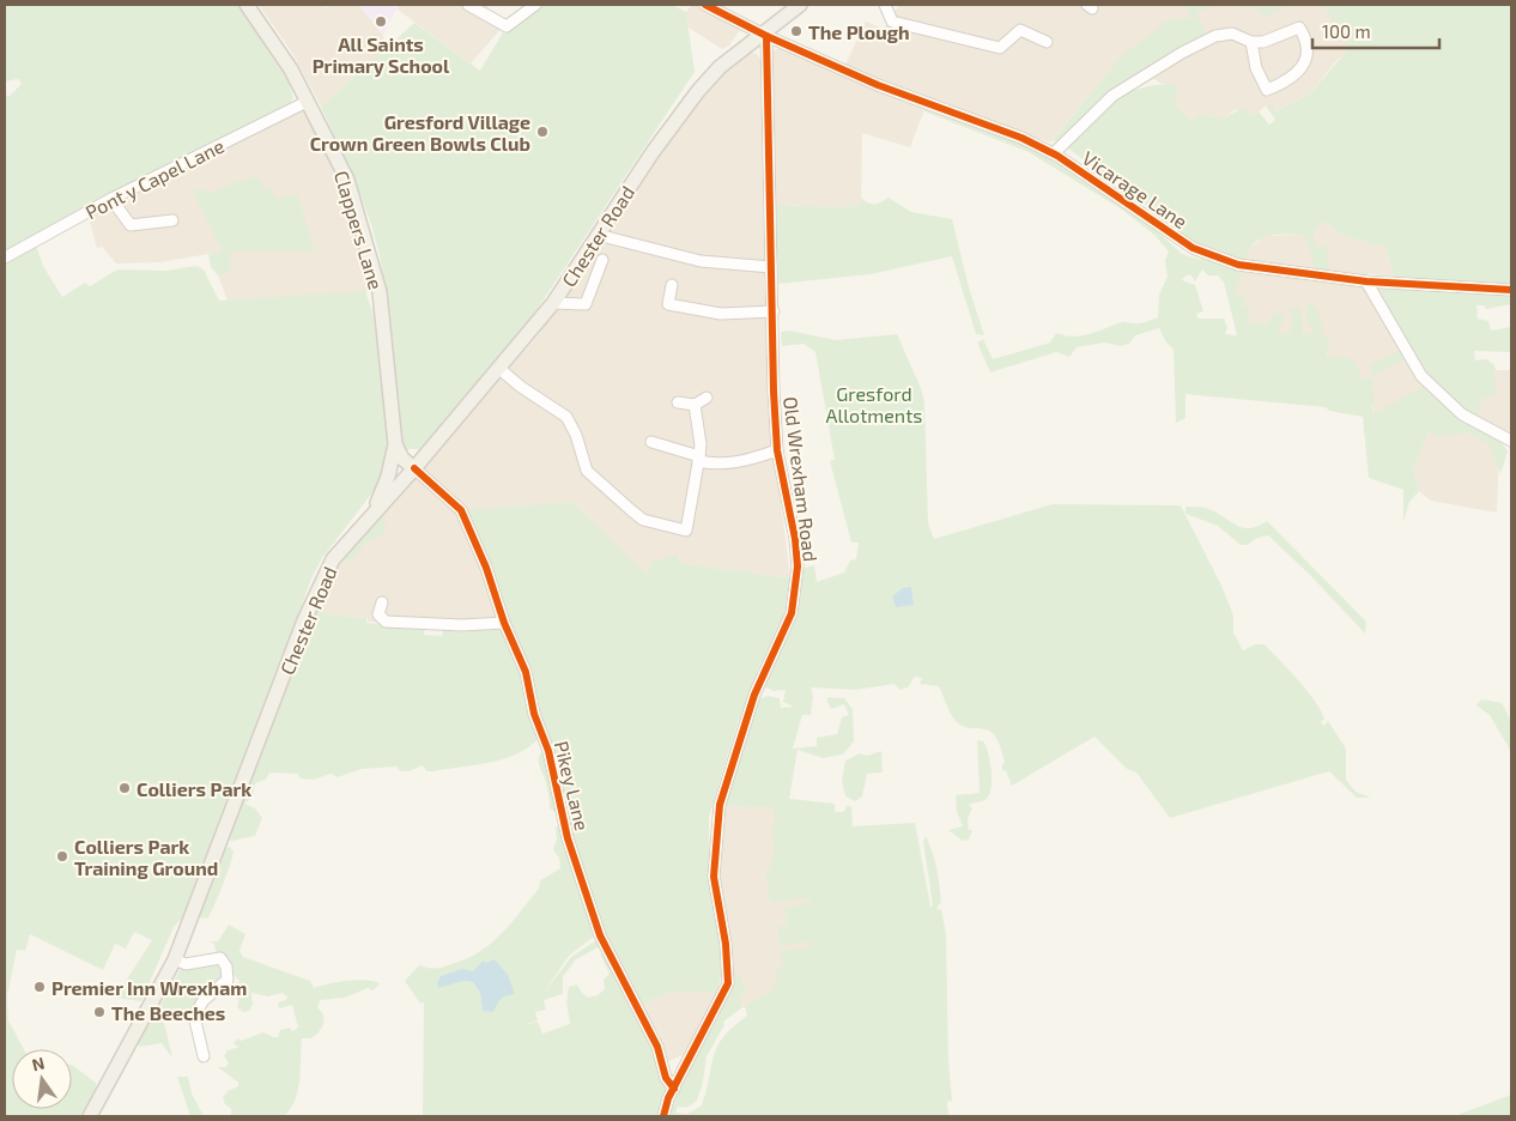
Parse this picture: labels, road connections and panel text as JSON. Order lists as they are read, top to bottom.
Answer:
{
  "streets": {
    "main road": ["Clappers Lane", "Chester Road"],
    "street": [
      "Pont y Capel Lane",
      "Vicarage Lane",
      "Old Wrexham Road",
      "Pikey Lane"
    ]
  },
  "crossings": [
    ["Pont y Capel Lane", "Clappers Lane"],
    ["Vicarage Lane", "Chester Road"],
    ["Vicarage Lane", "Old Wrexham Road"],
    ["Clappers Lane", "Chester Road"],
    ["Chester Road", "Old Wrexham Road"],
    ["Chester Road", "Pikey Lane"],
    ["Old Wrexham Road", "Pikey Lane"]
  ],
  "parks": ["Gresford Allotments"],
  "places": [
    "All Saints Primary School",
    "The Plough",
    "Gresford Village Crown Green Bowls Club",
    "Colliers Park",
    "Colliers Park Training Ground",
    "Premier Inn Wrexham",
    "The Beeches"
  ],
  "scale_bar": "100 m",
  "north": "top"
}
